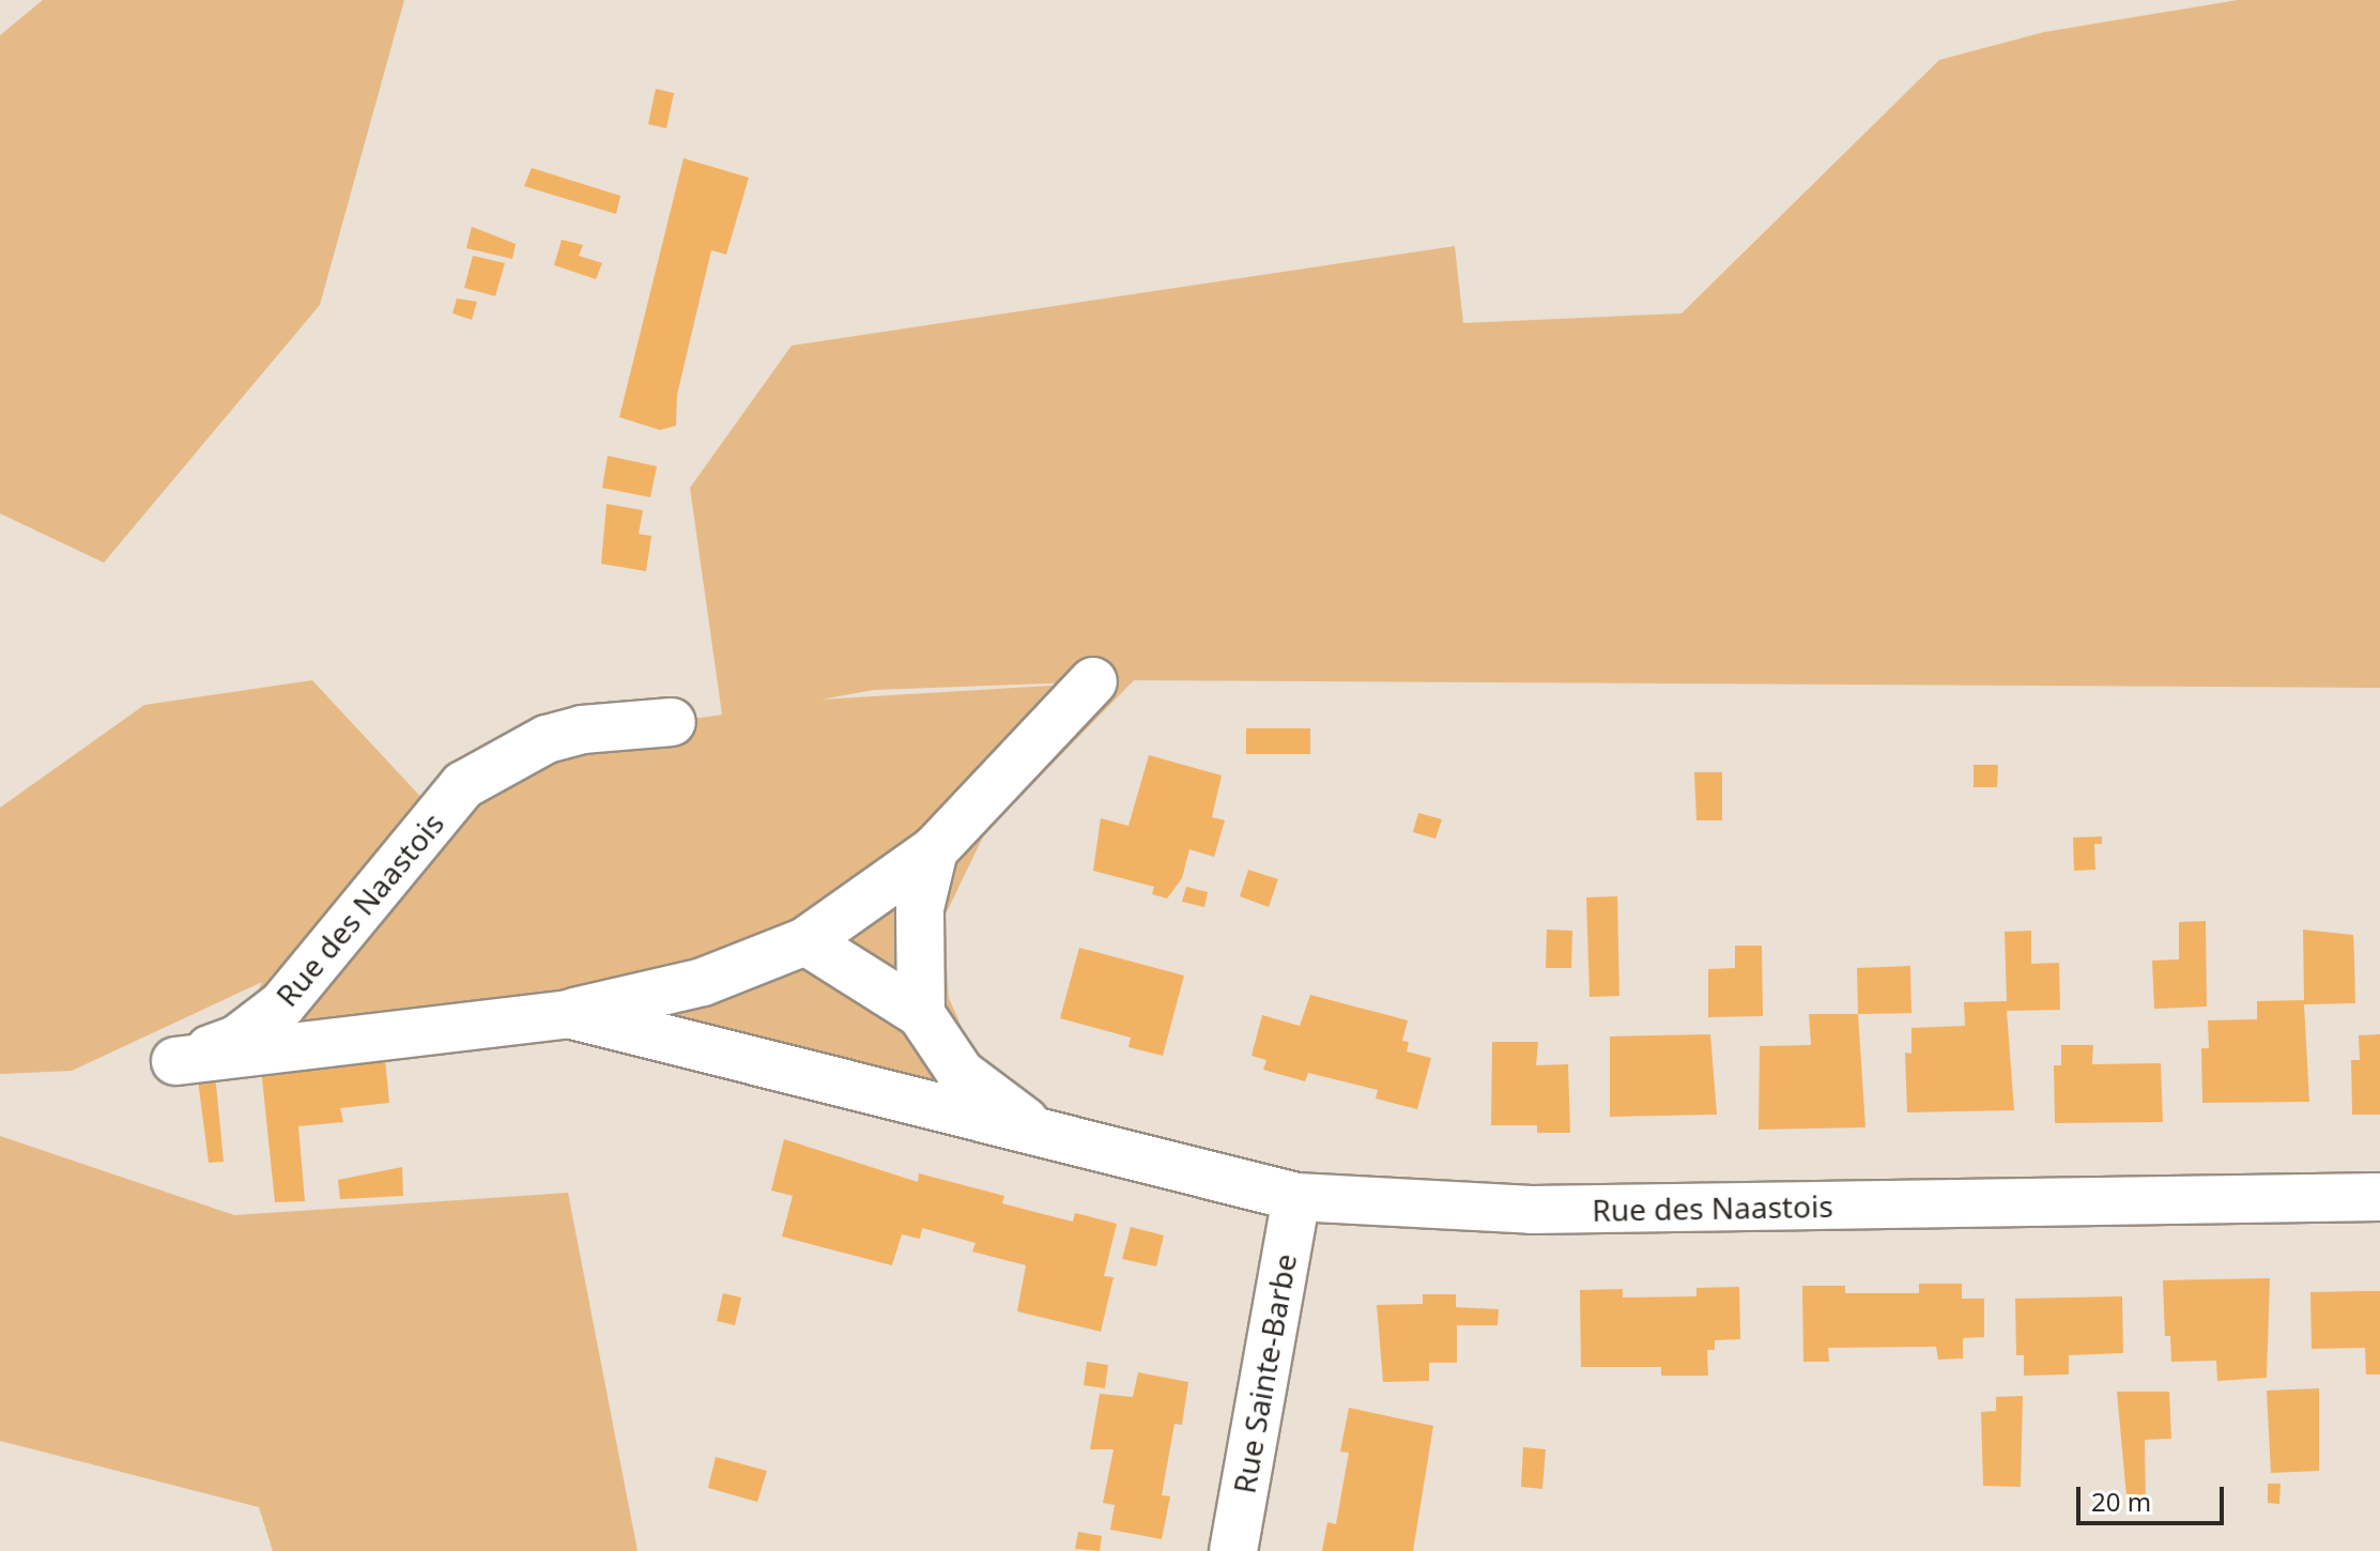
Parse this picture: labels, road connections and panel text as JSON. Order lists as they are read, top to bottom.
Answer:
{
  "streets": {
    "street": ["Rue des Naastois", "Rue Sainte-Barbe"]
  },
  "crossings": [
    ["Rue des Naastois", "Rue Sainte-Barbe"]
  ],
  "scale_bar": "20 m"
}
